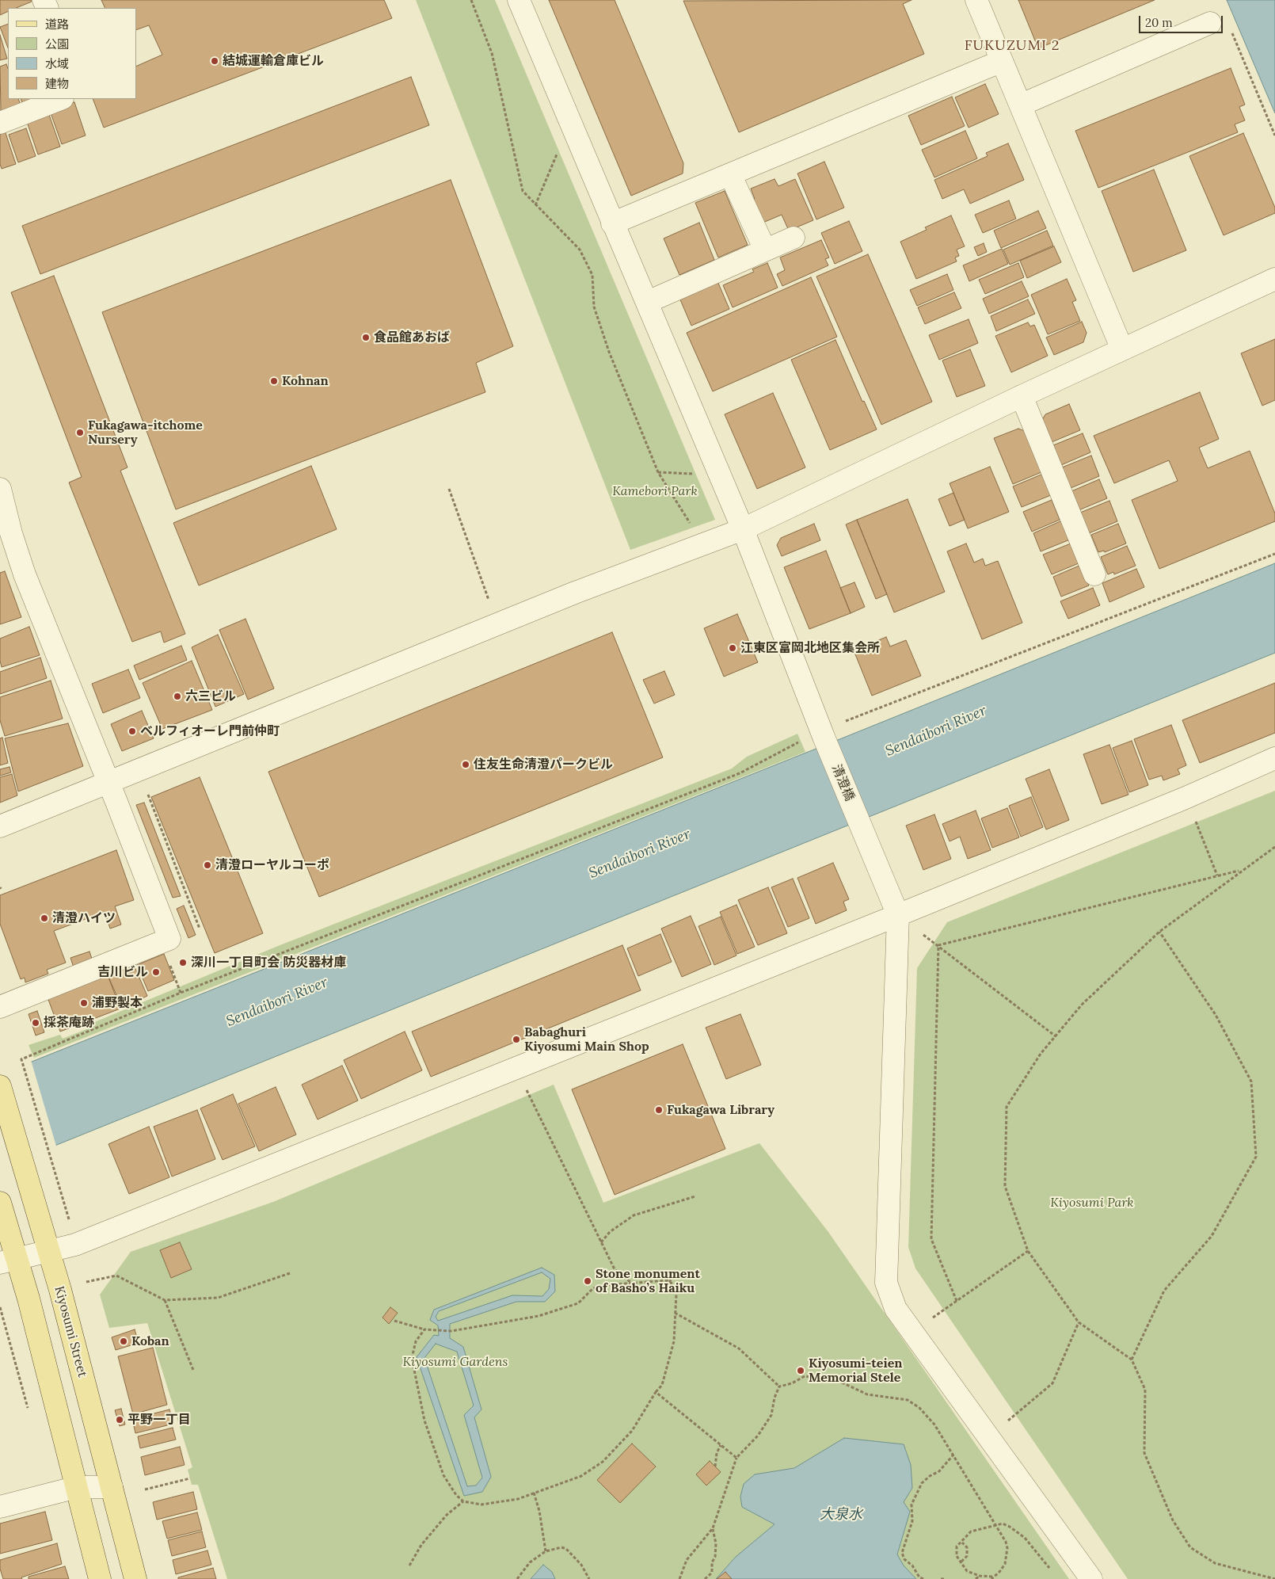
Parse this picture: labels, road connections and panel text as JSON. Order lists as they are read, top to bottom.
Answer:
{
  "streets": {
    "main road": ["Kiyosumi Street"],
    "street": ["清澄橋"]
  },
  "districts": ["FUKUZUMI 2"],
  "water": ["Sendaibori River", "大泉水"],
  "parks": ["Kamebori Park", "Kiyosumi Park", "Kiyosumi Gardens"],
  "places": [
    "結城運輸倉庫ビル",
    "食品館あおば",
    "Kohnan",
    "Fukagawa-itchome Nursery",
    "江東区富岡北地区集会所",
    "六三ビル",
    "ベルフィオーレ門前仲町",
    "住友生命清澄パークビル",
    "清澄ローヤルコーポ",
    "清澄ハイツ",
    "深川一丁目町会 防災器材庫",
    "吉川ビル",
    "浦野製本",
    "採茶庵跡",
    "Babaghuri Kiyosumi Main Shop",
    "Fukagawa Library",
    "Stone monument of Basho’s Haiku",
    "Koban",
    "Kiyosumi-teien Memorial Stele",
    "平野一丁目"
  ],
  "legend": [
    "道路",
    "公園",
    "水域",
    "建物"
  ],
  "scale_bar": "20 m"
}
